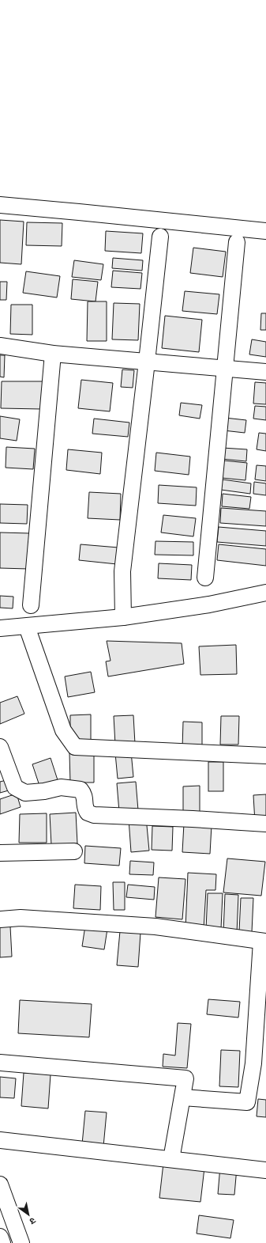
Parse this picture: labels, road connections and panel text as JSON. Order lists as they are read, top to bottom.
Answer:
{
  "north": "bottom right"
}
